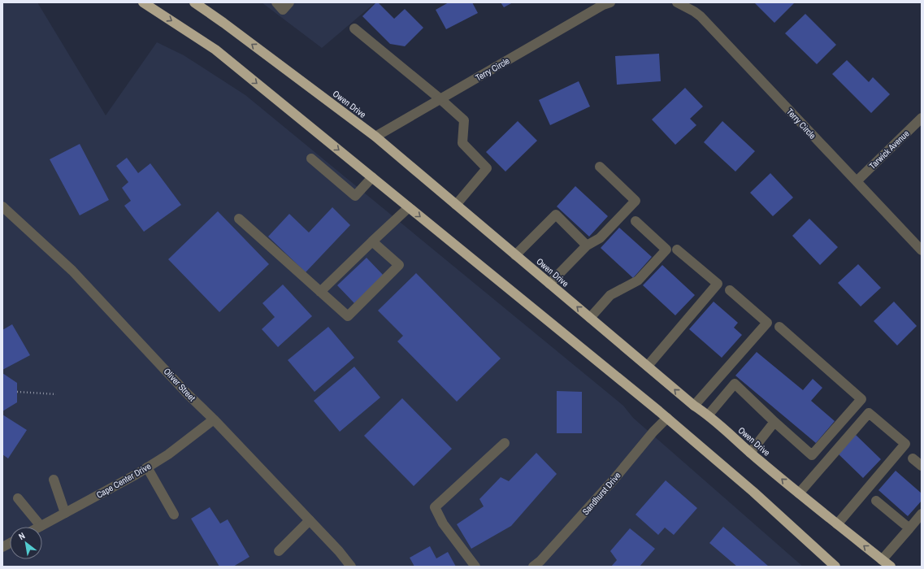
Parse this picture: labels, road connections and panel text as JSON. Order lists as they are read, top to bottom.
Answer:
{
  "streets": {
    "highway": ["Owen Drive"],
    "street": [
      "Terry Circle",
      "Tarwick Avenue",
      "Oliver Street",
      "Cape Center Drive",
      "Sandhurst Drive"
    ]
  },
  "crossings": [
    ["Terry Circle", "Owen Drive"],
    ["Terry Circle", "Tarwick Avenue"],
    ["Oliver Street", "Cape Center Drive"]
  ],
  "north": "top left"
}
